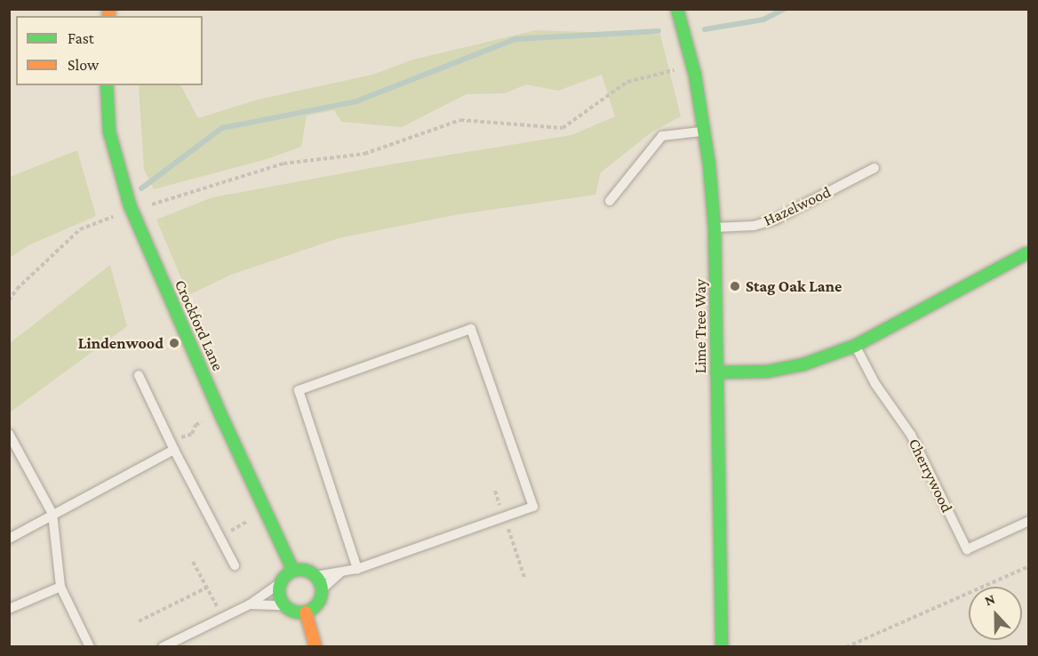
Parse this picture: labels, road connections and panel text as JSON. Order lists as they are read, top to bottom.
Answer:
{
  "streets": {
    "street": ["Crockford Lane", "Lime Tree Way"],
    "lane": ["Hazelwood", "Cherrywood"]
  },
  "crossings": [
    ["Hazelwood", "Lime Tree Way"]
  ],
  "places": ["Stag Oak Lane", "Lindenwood"],
  "legend": ["Fast", "Slow"],
  "north": "top"
}
